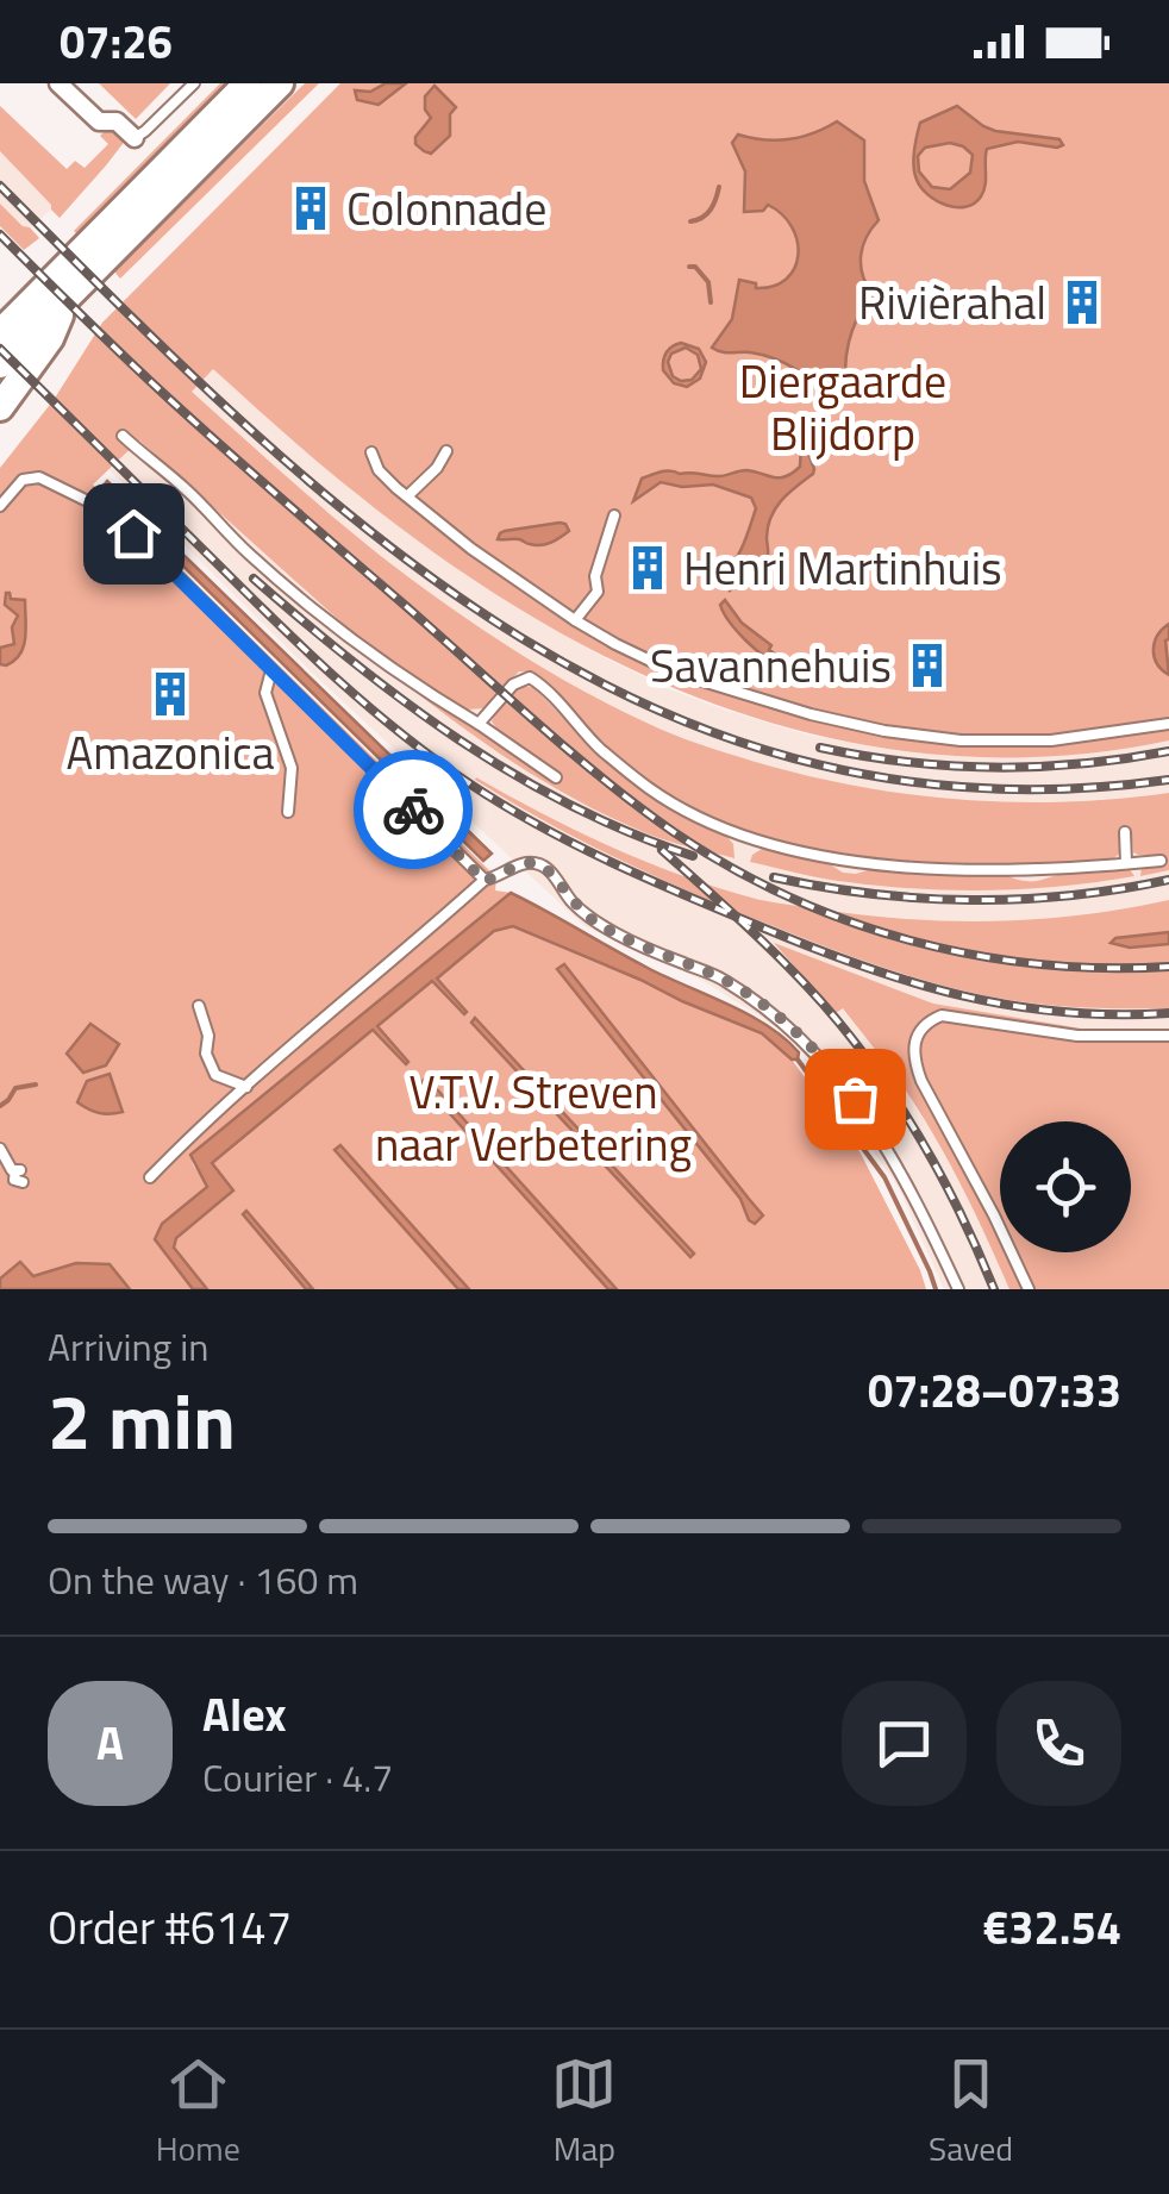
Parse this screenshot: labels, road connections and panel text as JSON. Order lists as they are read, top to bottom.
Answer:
{
  "parks": ["Diergaarde Blijdorp", "V.T.V. Streven naar Verbetering"],
  "places": {
    "building": [
      "Colonnade",
      "Rivièrahal",
      "Henri Martinhuis",
      "Savannehuis",
      "Amazonica"
    ]
  },
  "page": {
    "status": "07:26",
    "heading": ["2 min", "Arriving in", "07:28–07:33"],
    "panel": [
      "Alex",
      "Courier · 4.7",
      "Order #6147",
      "€32.54"
    ],
    "bar": "On the way · 160 m",
    "round": "A",
    "tabs": ["Home", "Map", "Saved"]
  }
}
